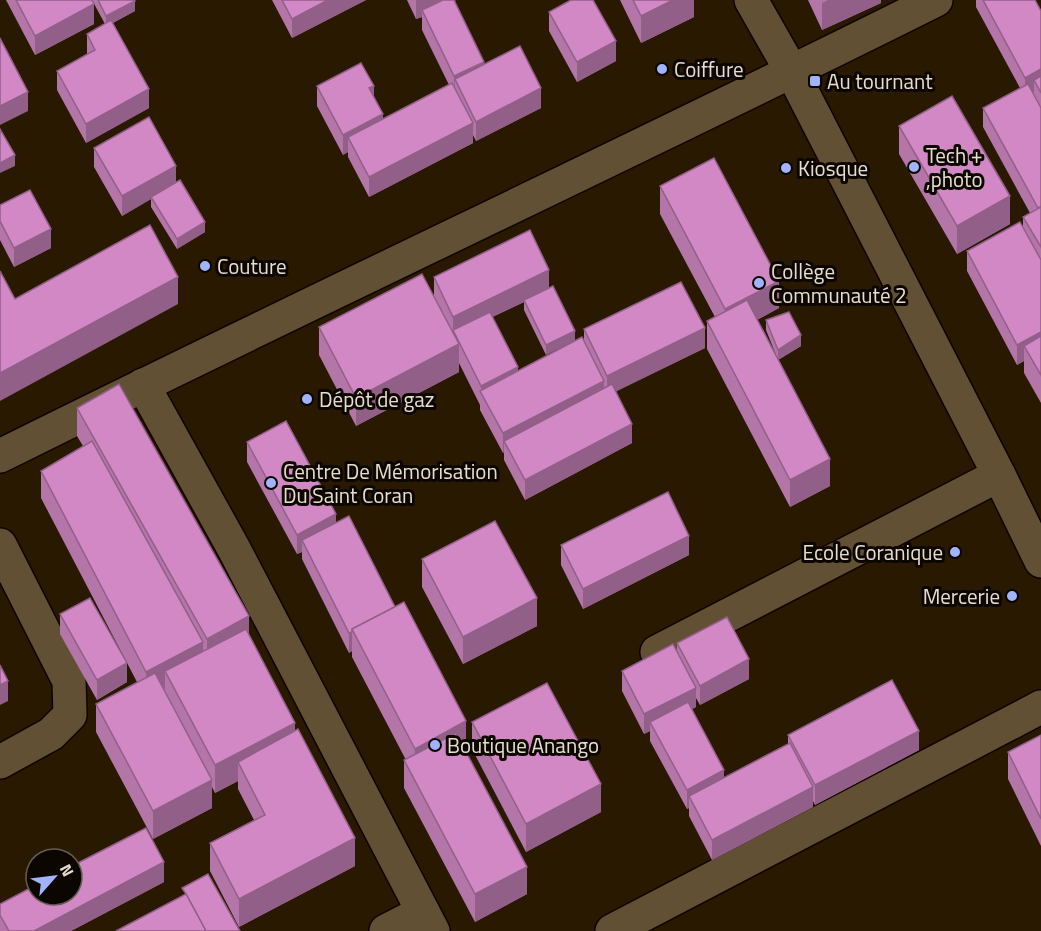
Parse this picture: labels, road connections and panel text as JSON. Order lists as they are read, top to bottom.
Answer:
{
  "places": {
    "other": [
      "Coiffure",
      "Tech + ,photo",
      "Kiosque",
      "Couture",
      "Collège Communauté 2",
      "Dépôt de gaz",
      "Centre De Mémorisation Du Saint Coran",
      "Ecole Coranique",
      "Mercerie",
      "Boutique Anango"
    ],
    "transit": ["Au tournant"]
  },
  "north": "top right"
}
